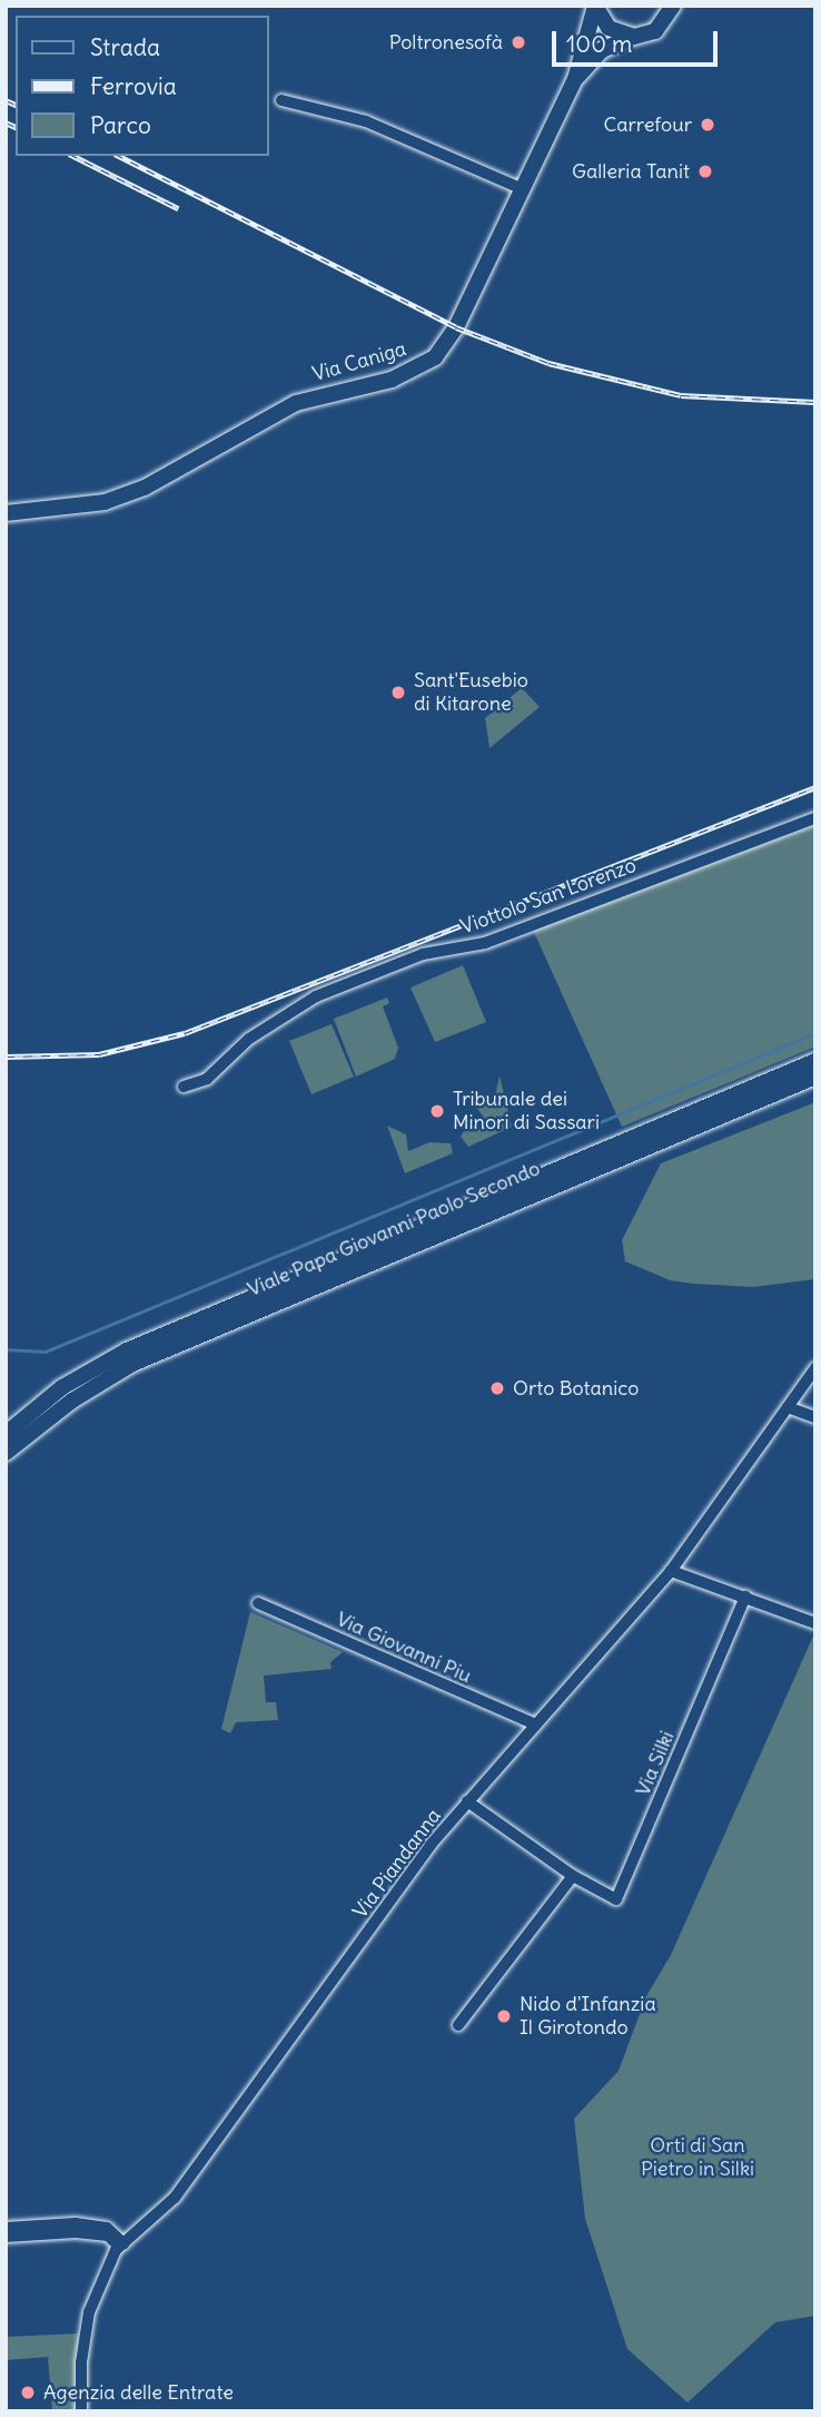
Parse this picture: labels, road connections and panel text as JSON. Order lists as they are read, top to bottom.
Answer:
{
  "streets": {
    "main road": ["Via Caniga", "Viale Papa Giovanni Paolo Secondo"],
    "street": [
      "Viottolo San Lorenzo",
      "Via Giovanni Piu",
      "Via Silki",
      "Via Piandanna"
    ]
  },
  "crossings": [
    ["Via Giovanni Piu", "Via Piandanna"],
    ["Via Silki", "Via Piandanna"]
  ],
  "parks": ["Orti di San Pietro in Silki"],
  "places": [
    "Poltronesofà",
    "Carrefour",
    "Galleria Tanit",
    "Sant'Eusebio di Kitarone",
    "Tribunale dei Minori di Sassari",
    "Orto Botanico",
    "Nido d'Infanzia Il Girotondo",
    "Agenzia delle Entrate"
  ],
  "legend": ["Strada", "Ferrovia", "Parco"],
  "scale_bar": "100 m"
}
